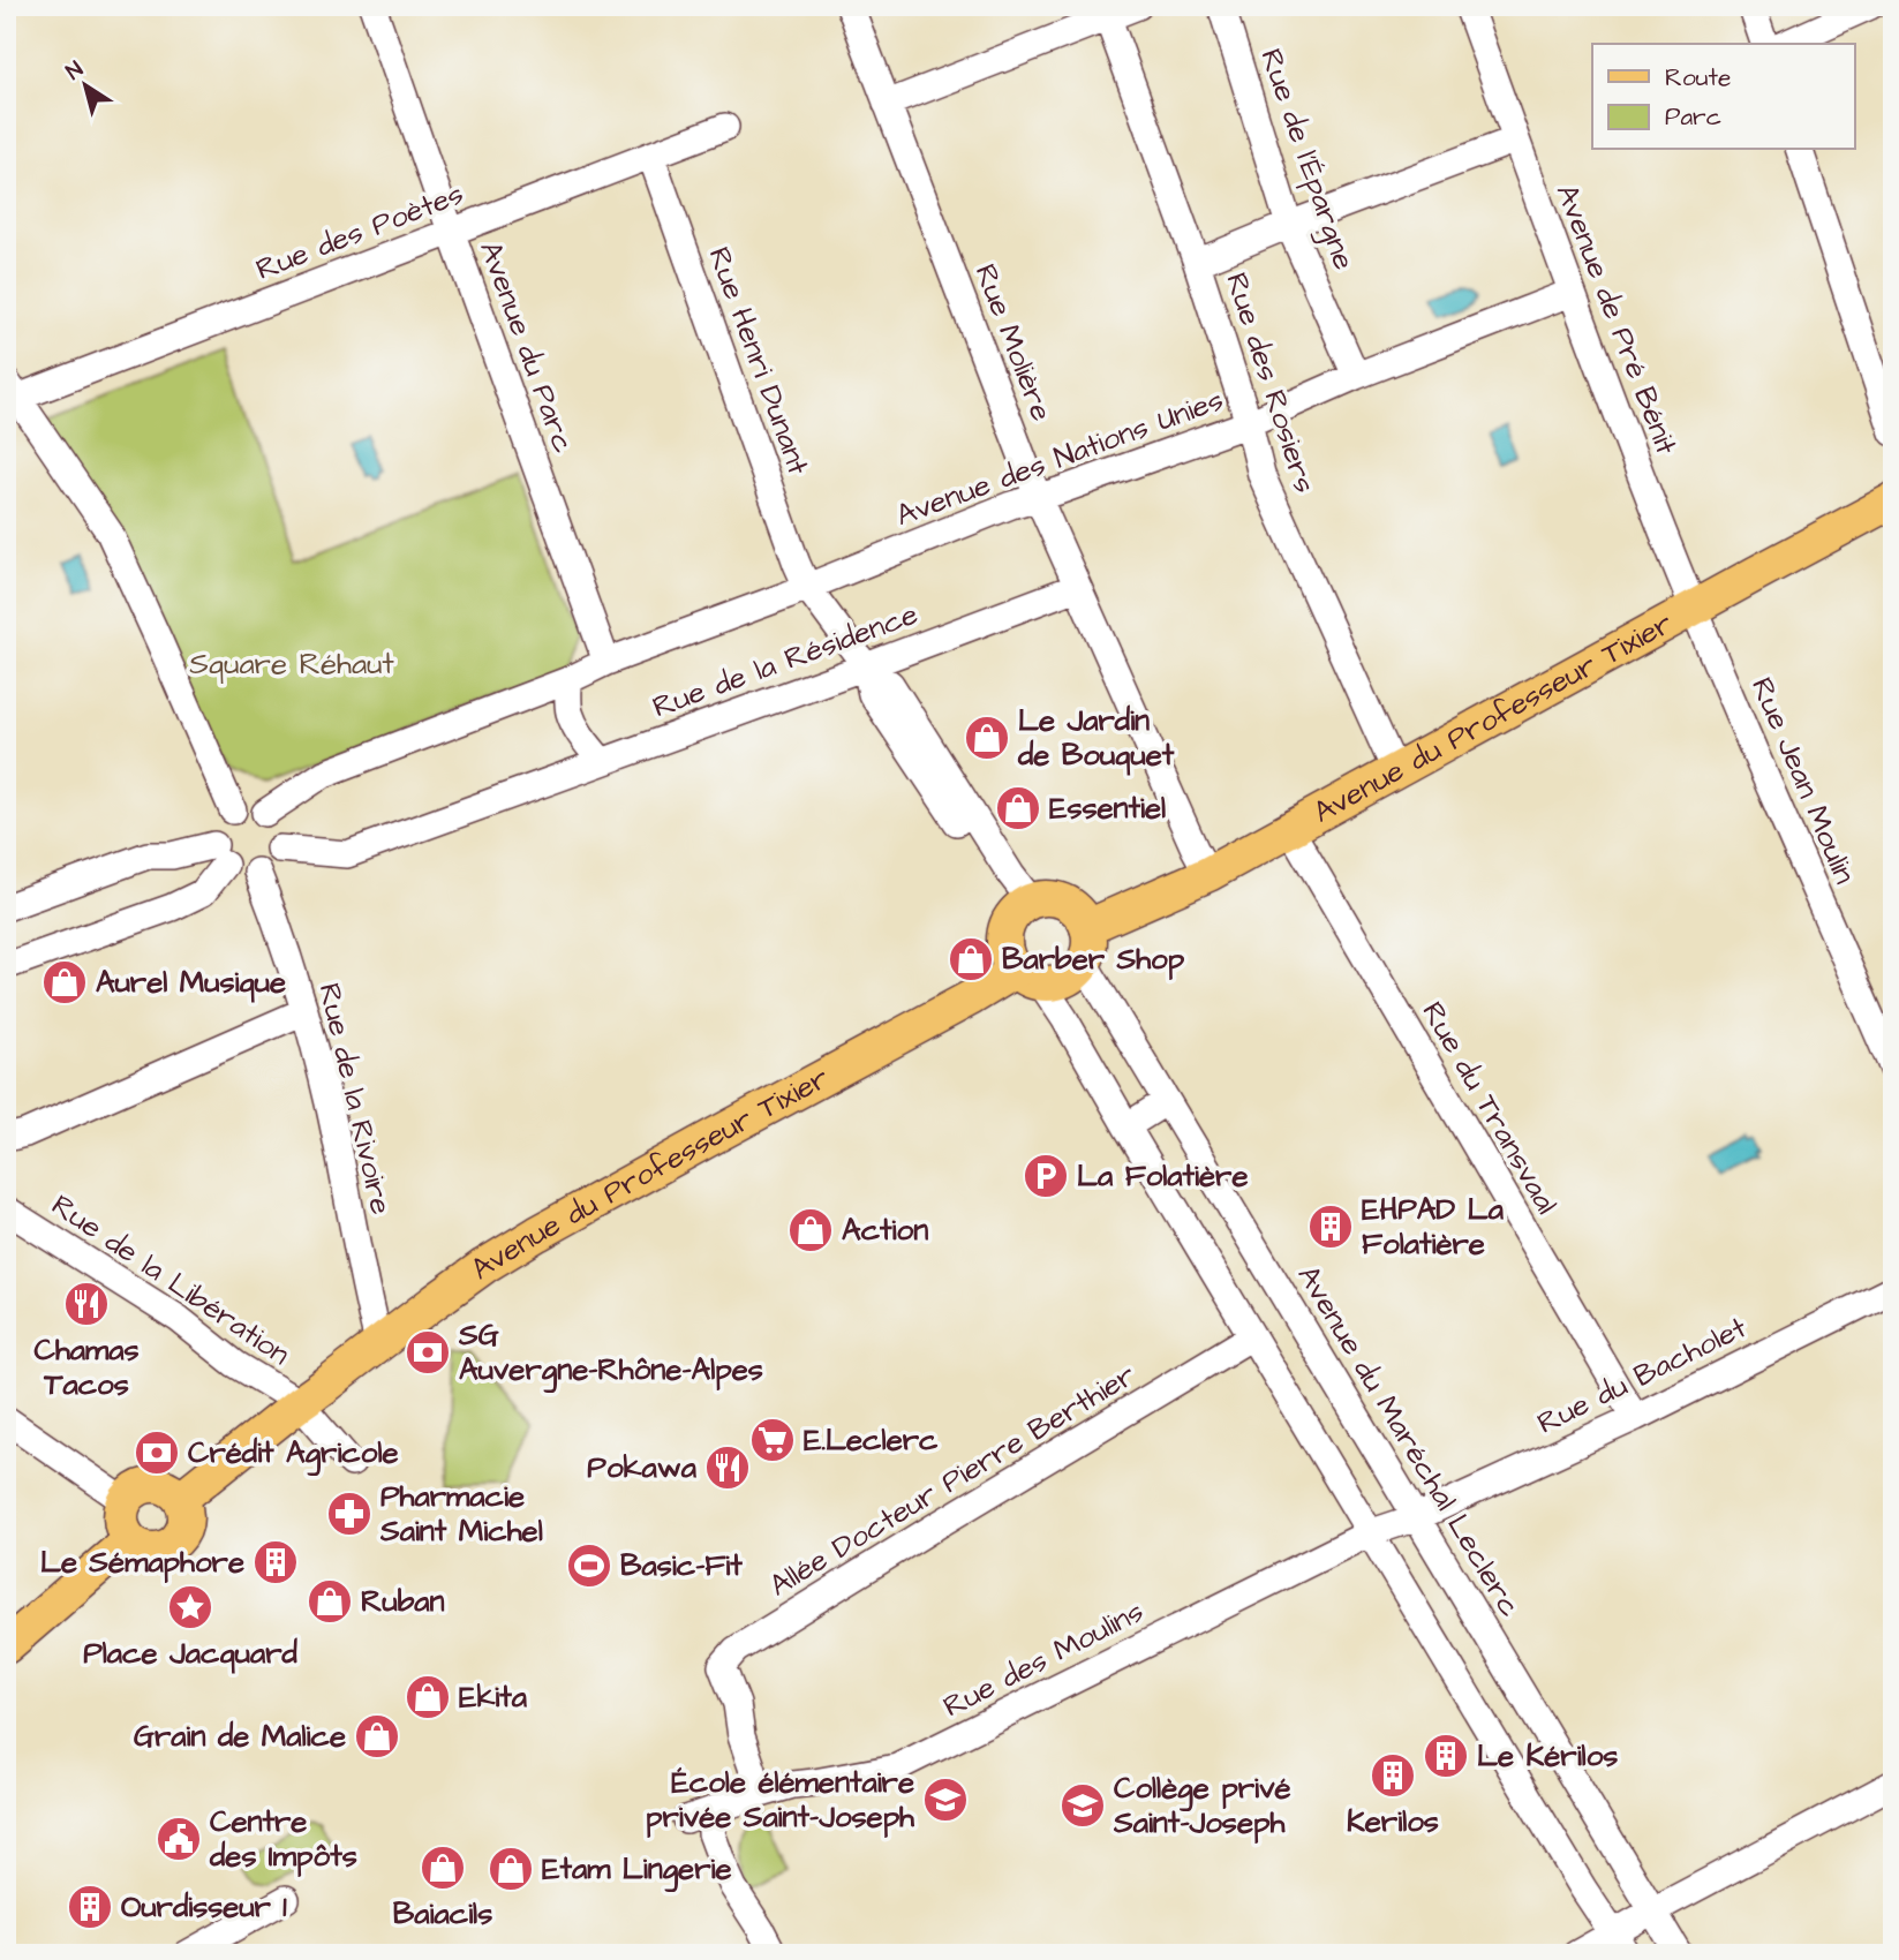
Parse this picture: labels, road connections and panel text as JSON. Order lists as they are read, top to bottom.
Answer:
{
  "streets": {
    "main road": ["Avenue du Professeur Tixier"],
    "street": [
      "Rue de l'Épargne",
      "Rue des Poètes",
      "Avenue de Pré Bénit",
      "Rue Molière",
      "Avenue du Parc",
      "Rue Henri Dunant",
      "Rue des Rosiers",
      "Avenue des Nations Unies",
      "Rue de la Résidence",
      "Rue Jean Moulin",
      "Rue de la Rivoire",
      "Rue du Transvaal",
      "Rue de la Libération",
      "Rue du Bacholet",
      "Avenue du Maréchal Leclerc",
      "Allée Docteur Pierre Berthier",
      "Rue des Moulins"
    ]
  },
  "crossings": [
    ["Rue de l'Épargne", "Avenue des Nations Unies"],
    ["Rue des Poètes", "Avenue du Parc"],
    ["Rue des Poètes", "Rue Henri Dunant"],
    ["Avenue de Pré Bénit", "Avenue des Nations Unies"],
    ["Avenue de Pré Bénit", "Avenue du Professeur Tixier"],
    ["Avenue de Pré Bénit", "Rue Jean Moulin"],
    ["Rue Molière", "Avenue des Nations Unies"],
    ["Rue Molière", "Rue de la Résidence"],
    ["Rue Molière", "Avenue du Professeur Tixier"],
    ["Avenue du Parc", "Avenue des Nations Unies"],
    ["Rue Henri Dunant", "Avenue des Nations Unies"],
    ["Rue des Rosiers", "Avenue des Nations Unies"],
    ["Rue des Rosiers", "Avenue du Professeur Tixier"],
    ["Avenue des Nations Unies", "Rue de la Résidence"],
    ["Avenue des Nations Unies", "Rue de la Rivoire"],
    ["Rue de la Résidence", "Rue de la Rivoire"],
    ["Avenue du Professeur Tixier", "Rue Jean Moulin"],
    ["Avenue du Professeur Tixier", "Rue de la Rivoire"],
    ["Avenue du Professeur Tixier", "Rue du Transvaal"],
    ["Avenue du Professeur Tixier", "Rue de la Libération"],
    ["Avenue du Professeur Tixier", "Avenue du Maréchal Leclerc"],
    ["Rue du Transvaal", "Rue du Bacholet"],
    ["Rue du Bacholet", "Avenue du Maréchal Leclerc"],
    ["Rue du Bacholet", "Rue des Moulins"],
    ["Avenue du Maréchal Leclerc", "Rue des Moulins"],
    ["Allée Docteur Pierre Berthier", "Rue des Moulins"]
  ],
  "parks": ["Square Réhaut"],
  "places": {
    "shop": [
      "Le Jardin de Bouquet",
      "Essentiel",
      "Barber Shop",
      "Aurel Musique",
      "Action",
      "Ruban",
      "Ekita",
      "Grain de Malice",
      "Baiacils",
      "Etam Lingerie"
    ],
    "parking": ["La Folatière"],
    "building": [
      "EHPAD La Folatière",
      "Le Sémaphore",
      "Le Kérilos",
      "Kerilos",
      "Ourdisseur 1"
    ],
    "restaurant": ["Chamas Tacos", "Pokawa"],
    "bank": ["SG Auvergne-Rhône-Alpes", "Crédit Agricole"],
    "supermarket": ["E.Leclerc"],
    "pharmacy": ["Pharmacie Saint Michel"],
    "sports": ["Basic-Fit"],
    "place": ["Place Jacquard"],
    "school or university": ["École élémentaire privée Saint-Joseph", "Collège privé Saint-Joseph"],
    "public building": ["Centre des Impôts"]
  },
  "legend": ["Route", "Parc"],
  "north": "top left"
}
